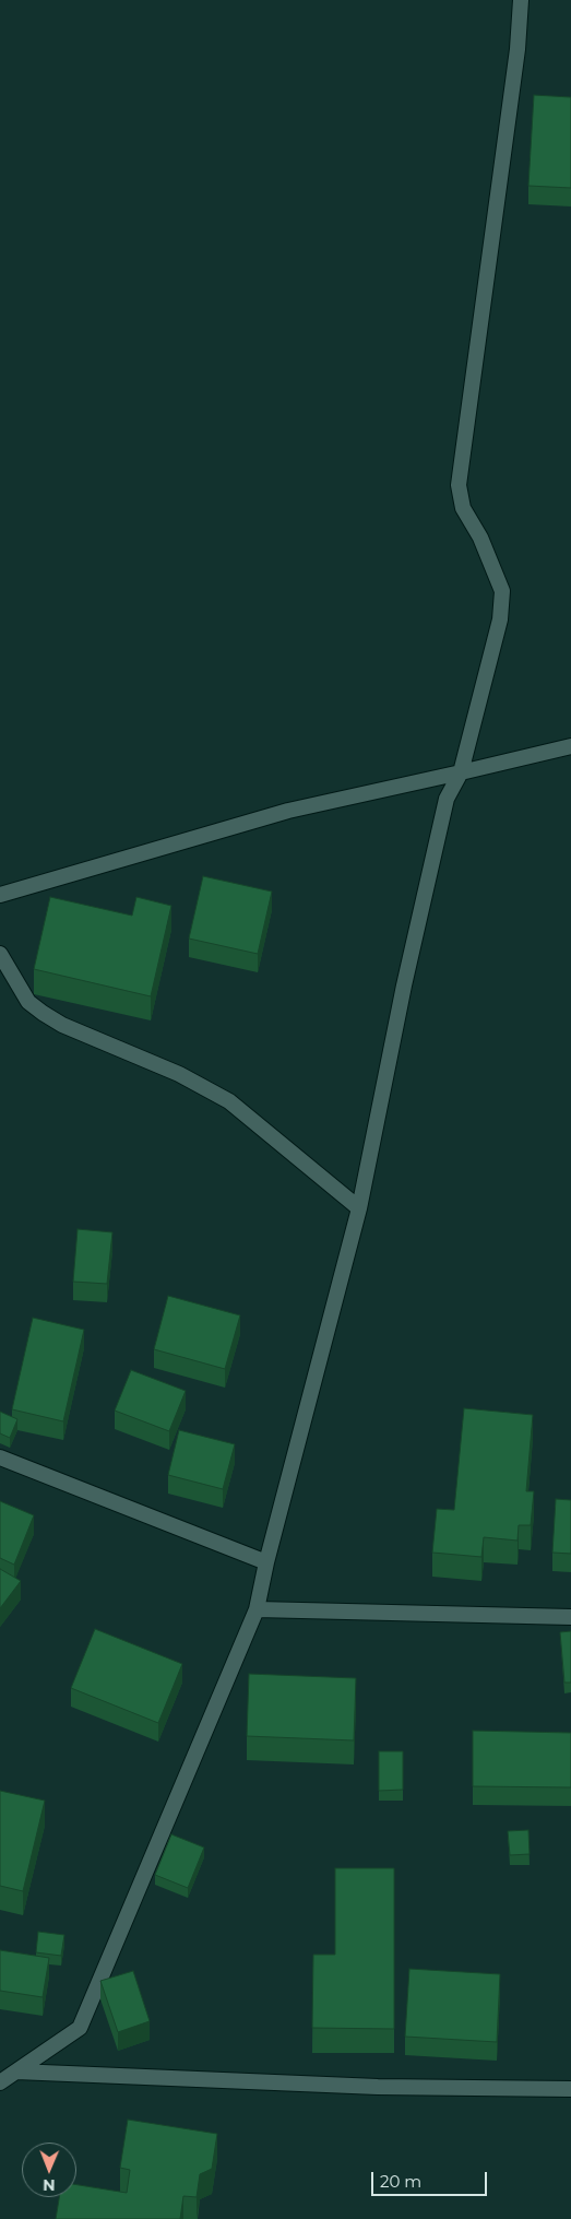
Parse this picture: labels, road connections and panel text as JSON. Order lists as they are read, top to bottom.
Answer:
{
  "scale_bar": "20 m",
  "north": "bottom"
}
